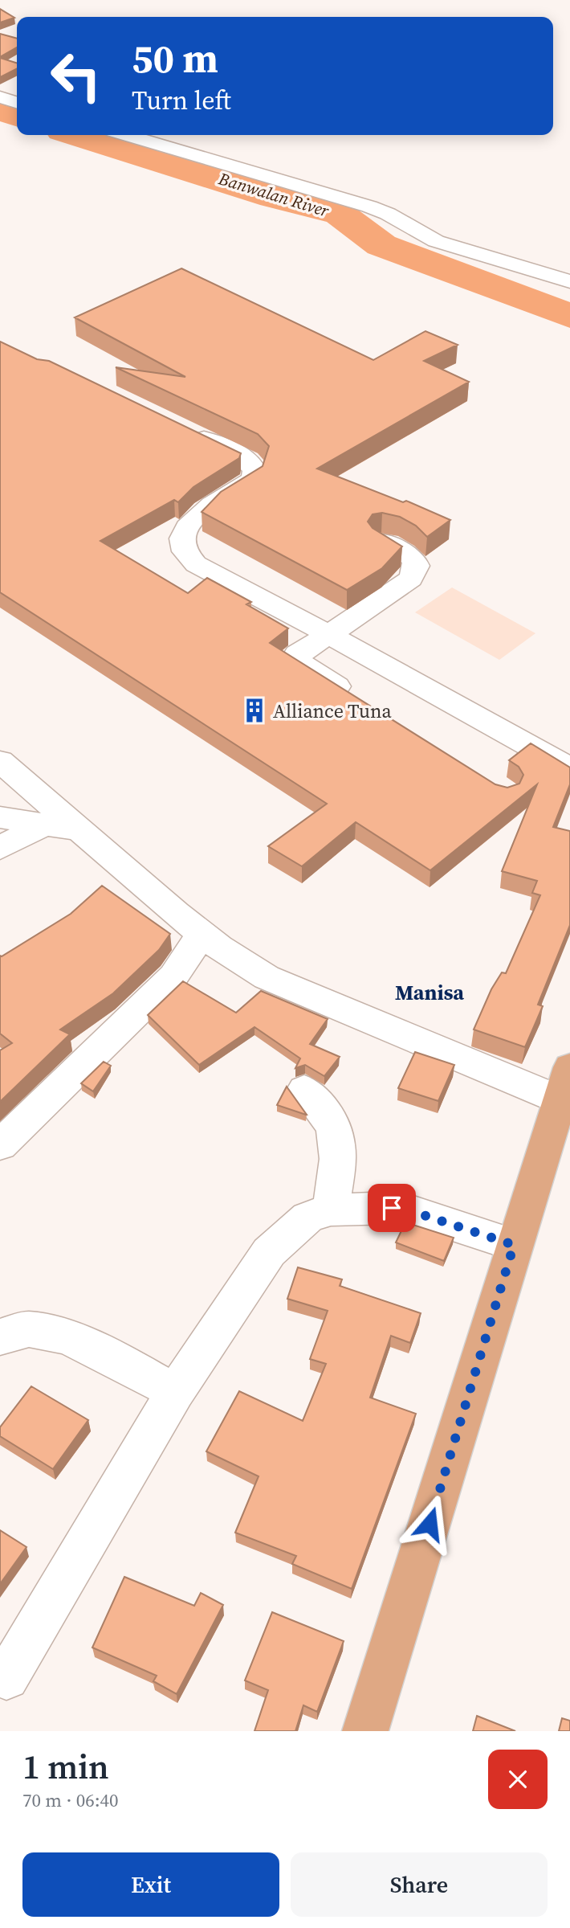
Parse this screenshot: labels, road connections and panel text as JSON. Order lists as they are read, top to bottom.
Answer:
{
  "districts": ["Manisa"],
  "water": ["Banwalan River"],
  "places": {
    "building": ["Alliance Tuna"]
  },
  "page": {
    "turn": ["50 m", "Turn left"],
    "heading": ["1 min", "70 m · 06:40"],
    "buttons": ["Exit", "Share"]
  }
}
